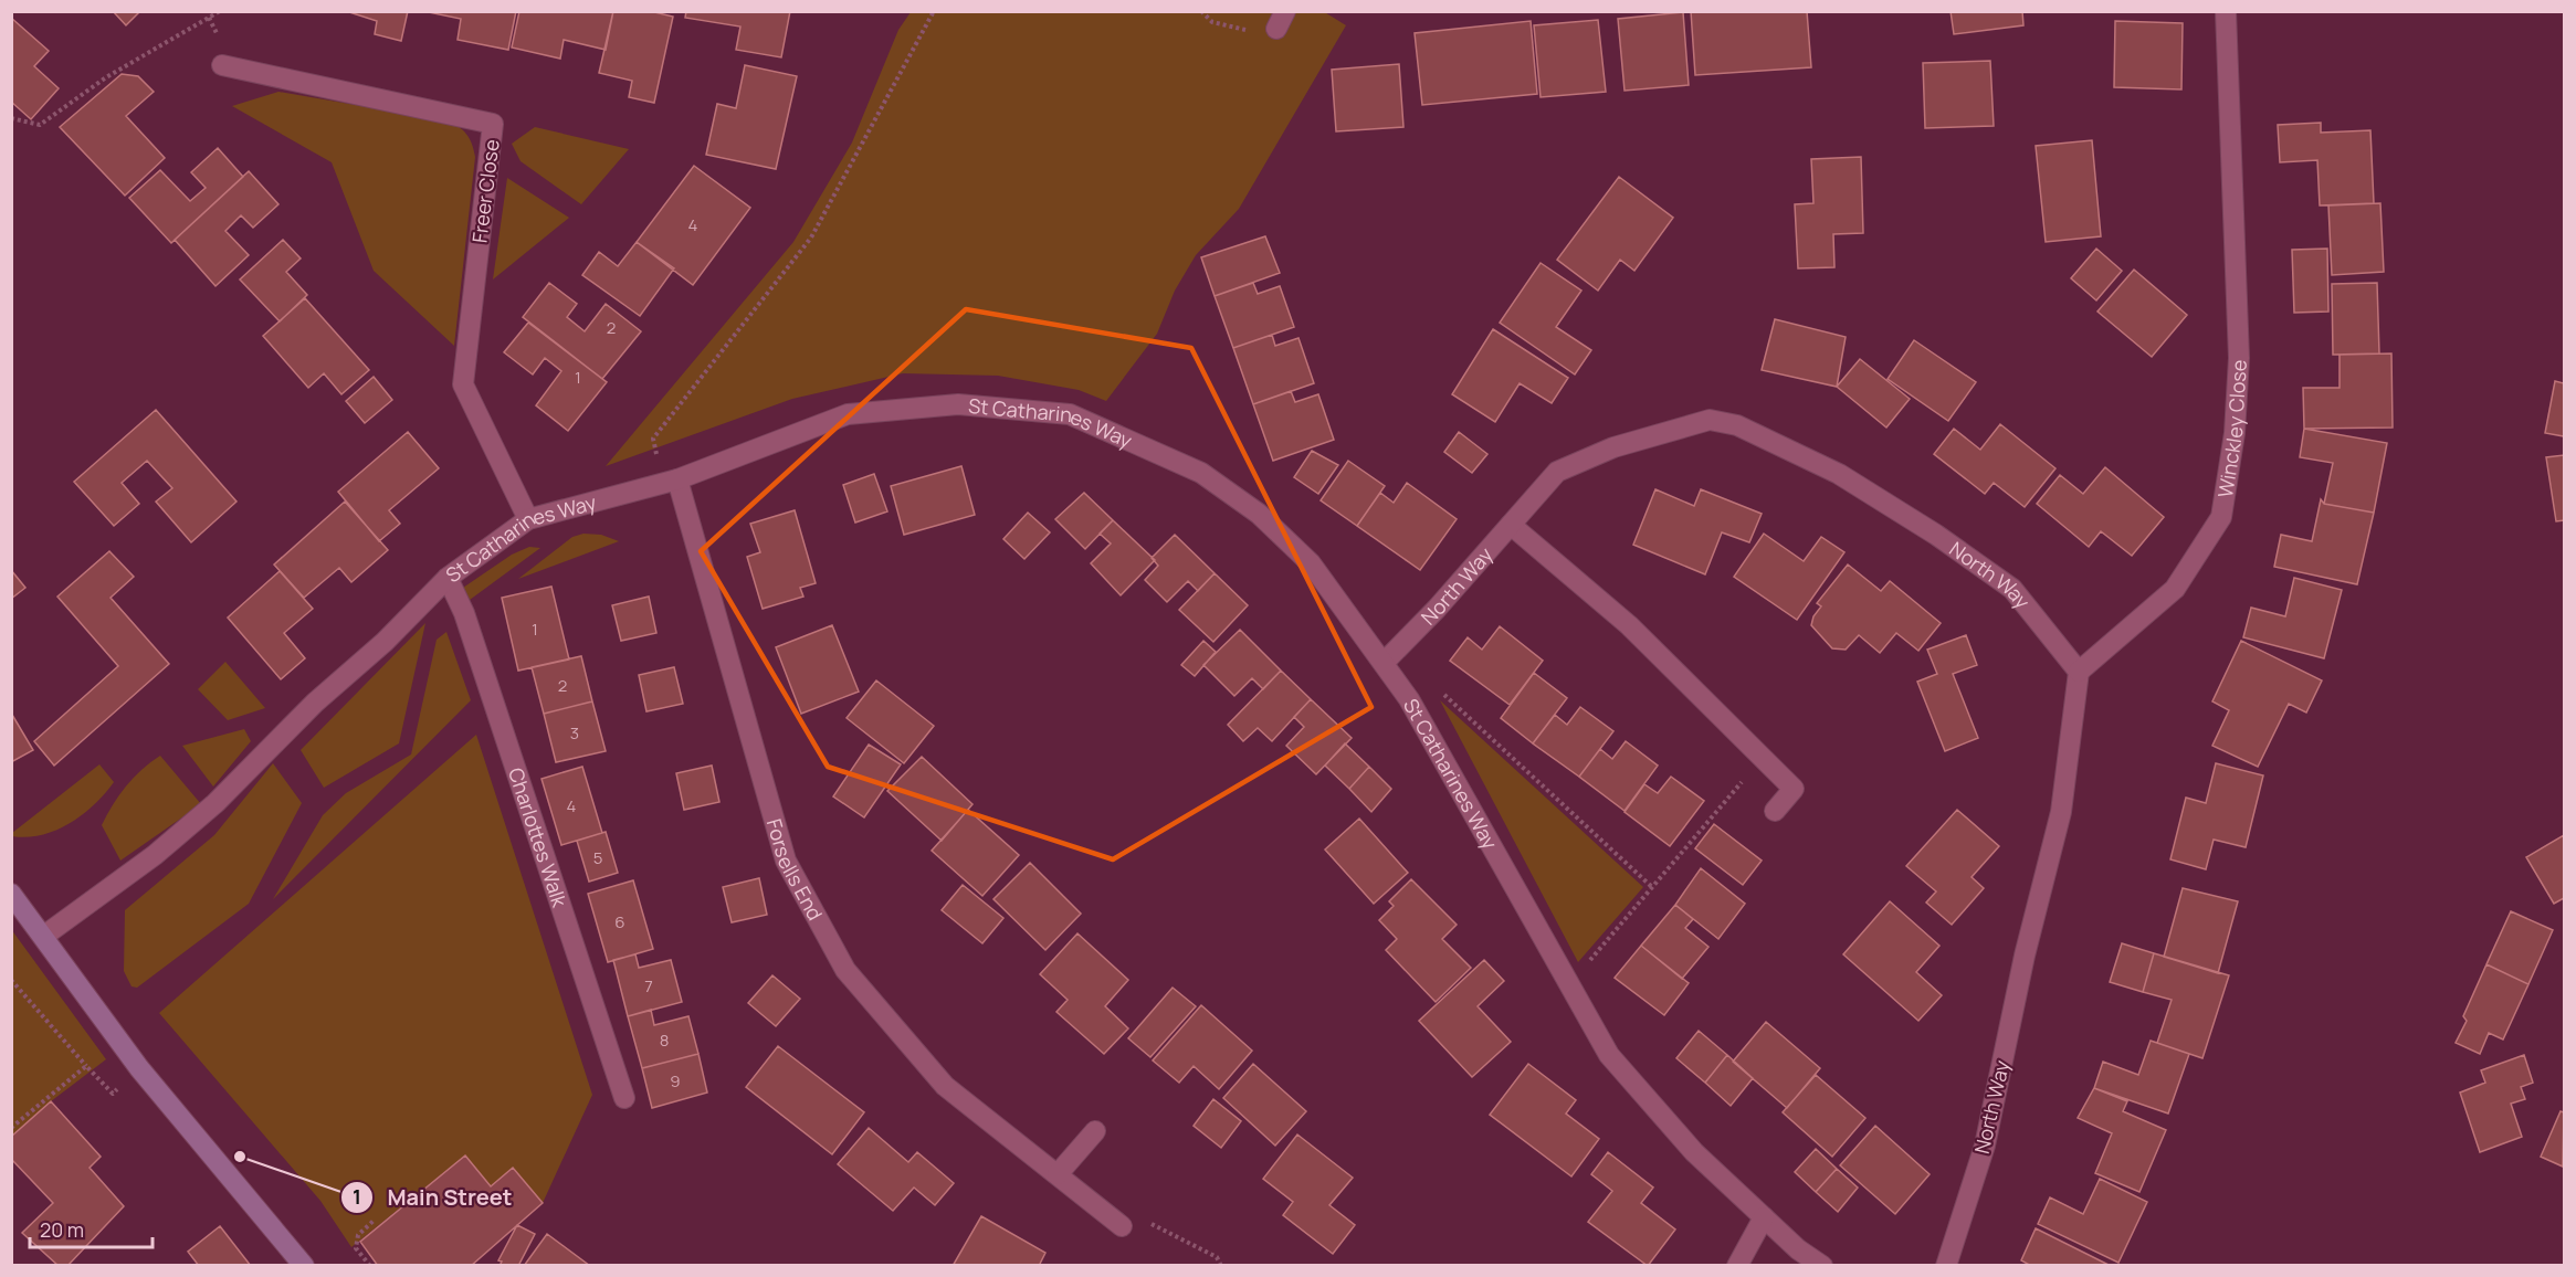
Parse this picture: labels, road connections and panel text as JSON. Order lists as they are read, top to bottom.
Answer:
{
  "streets": {
    "street": [
      "Freer Close",
      "St Catharines Way",
      "Winckley Close",
      "North Way",
      "Charlottes Walk",
      "Forsells End"
    ]
  },
  "crossings": [
    ["Freer Close", "St Catharines Way"],
    ["St Catharines Way", "North Way"],
    ["St Catharines Way", "Charlottes Walk"],
    ["St Catharines Way", "Forsells End"],
    ["Winckley Close", "North Way"]
  ],
  "places": ["Main Street"],
  "house_numbers": [
    "4",
    "2",
    "1",
    "1",
    "2",
    "3",
    "4",
    "5",
    "6",
    "7",
    "8",
    "9"
  ],
  "scale_bar": "20 m"
}
